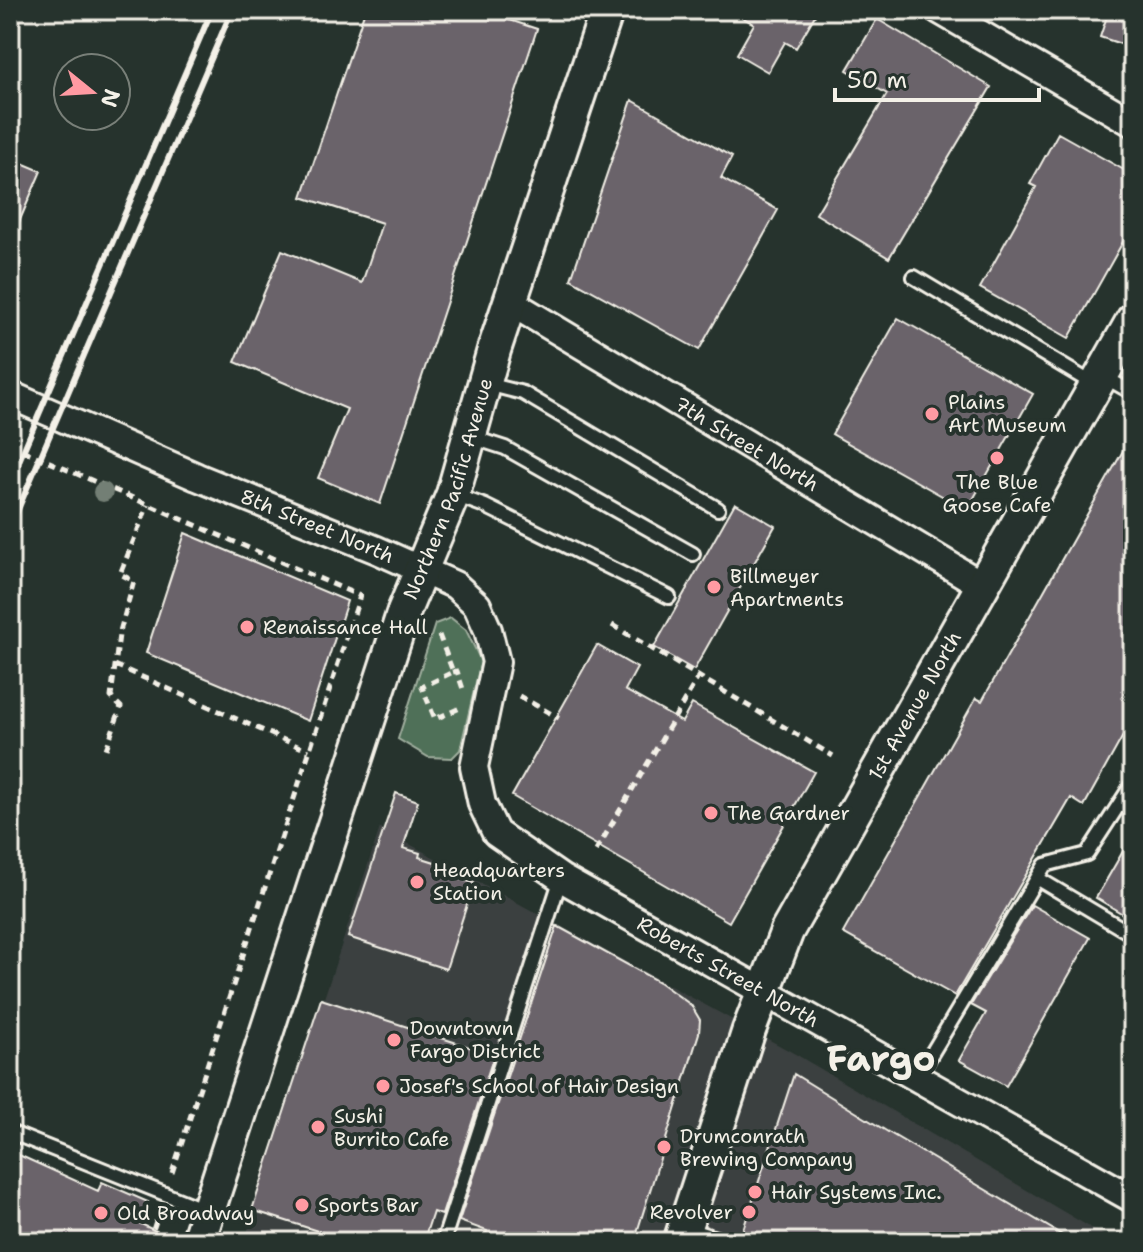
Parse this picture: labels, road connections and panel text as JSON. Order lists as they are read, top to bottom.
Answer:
{
  "streets": {
    "street": [
      "7th Street North",
      "Northern Pacific Avenue",
      "8th Street North",
      "1st Avenue North",
      "Roberts Street North"
    ]
  },
  "crossings": [
    ["7th Street North", "Northern Pacific Avenue"],
    ["7th Street North", "1st Avenue North"],
    ["Northern Pacific Avenue", "8th Street North"],
    ["8th Street North", "Roberts Street North"],
    ["1st Avenue North", "Roberts Street North"]
  ],
  "districts": ["Fargo"],
  "places": [
    "Plains Art Museum",
    "The Blue Goose Cafe",
    "Billmeyer Apartments",
    "Renaissance Hall",
    "The Gardner",
    "Headquarters Station",
    "Downtown Fargo District",
    "Josef's School of Hair Design",
    "Sushi Burrito Cafe",
    "Drumconrath Brewing Company",
    "Hair Systems Inc.",
    "Sports Bar",
    "Revolver",
    "Old Broadway"
  ],
  "scale_bar": "50 m",
  "north": "right"
}
